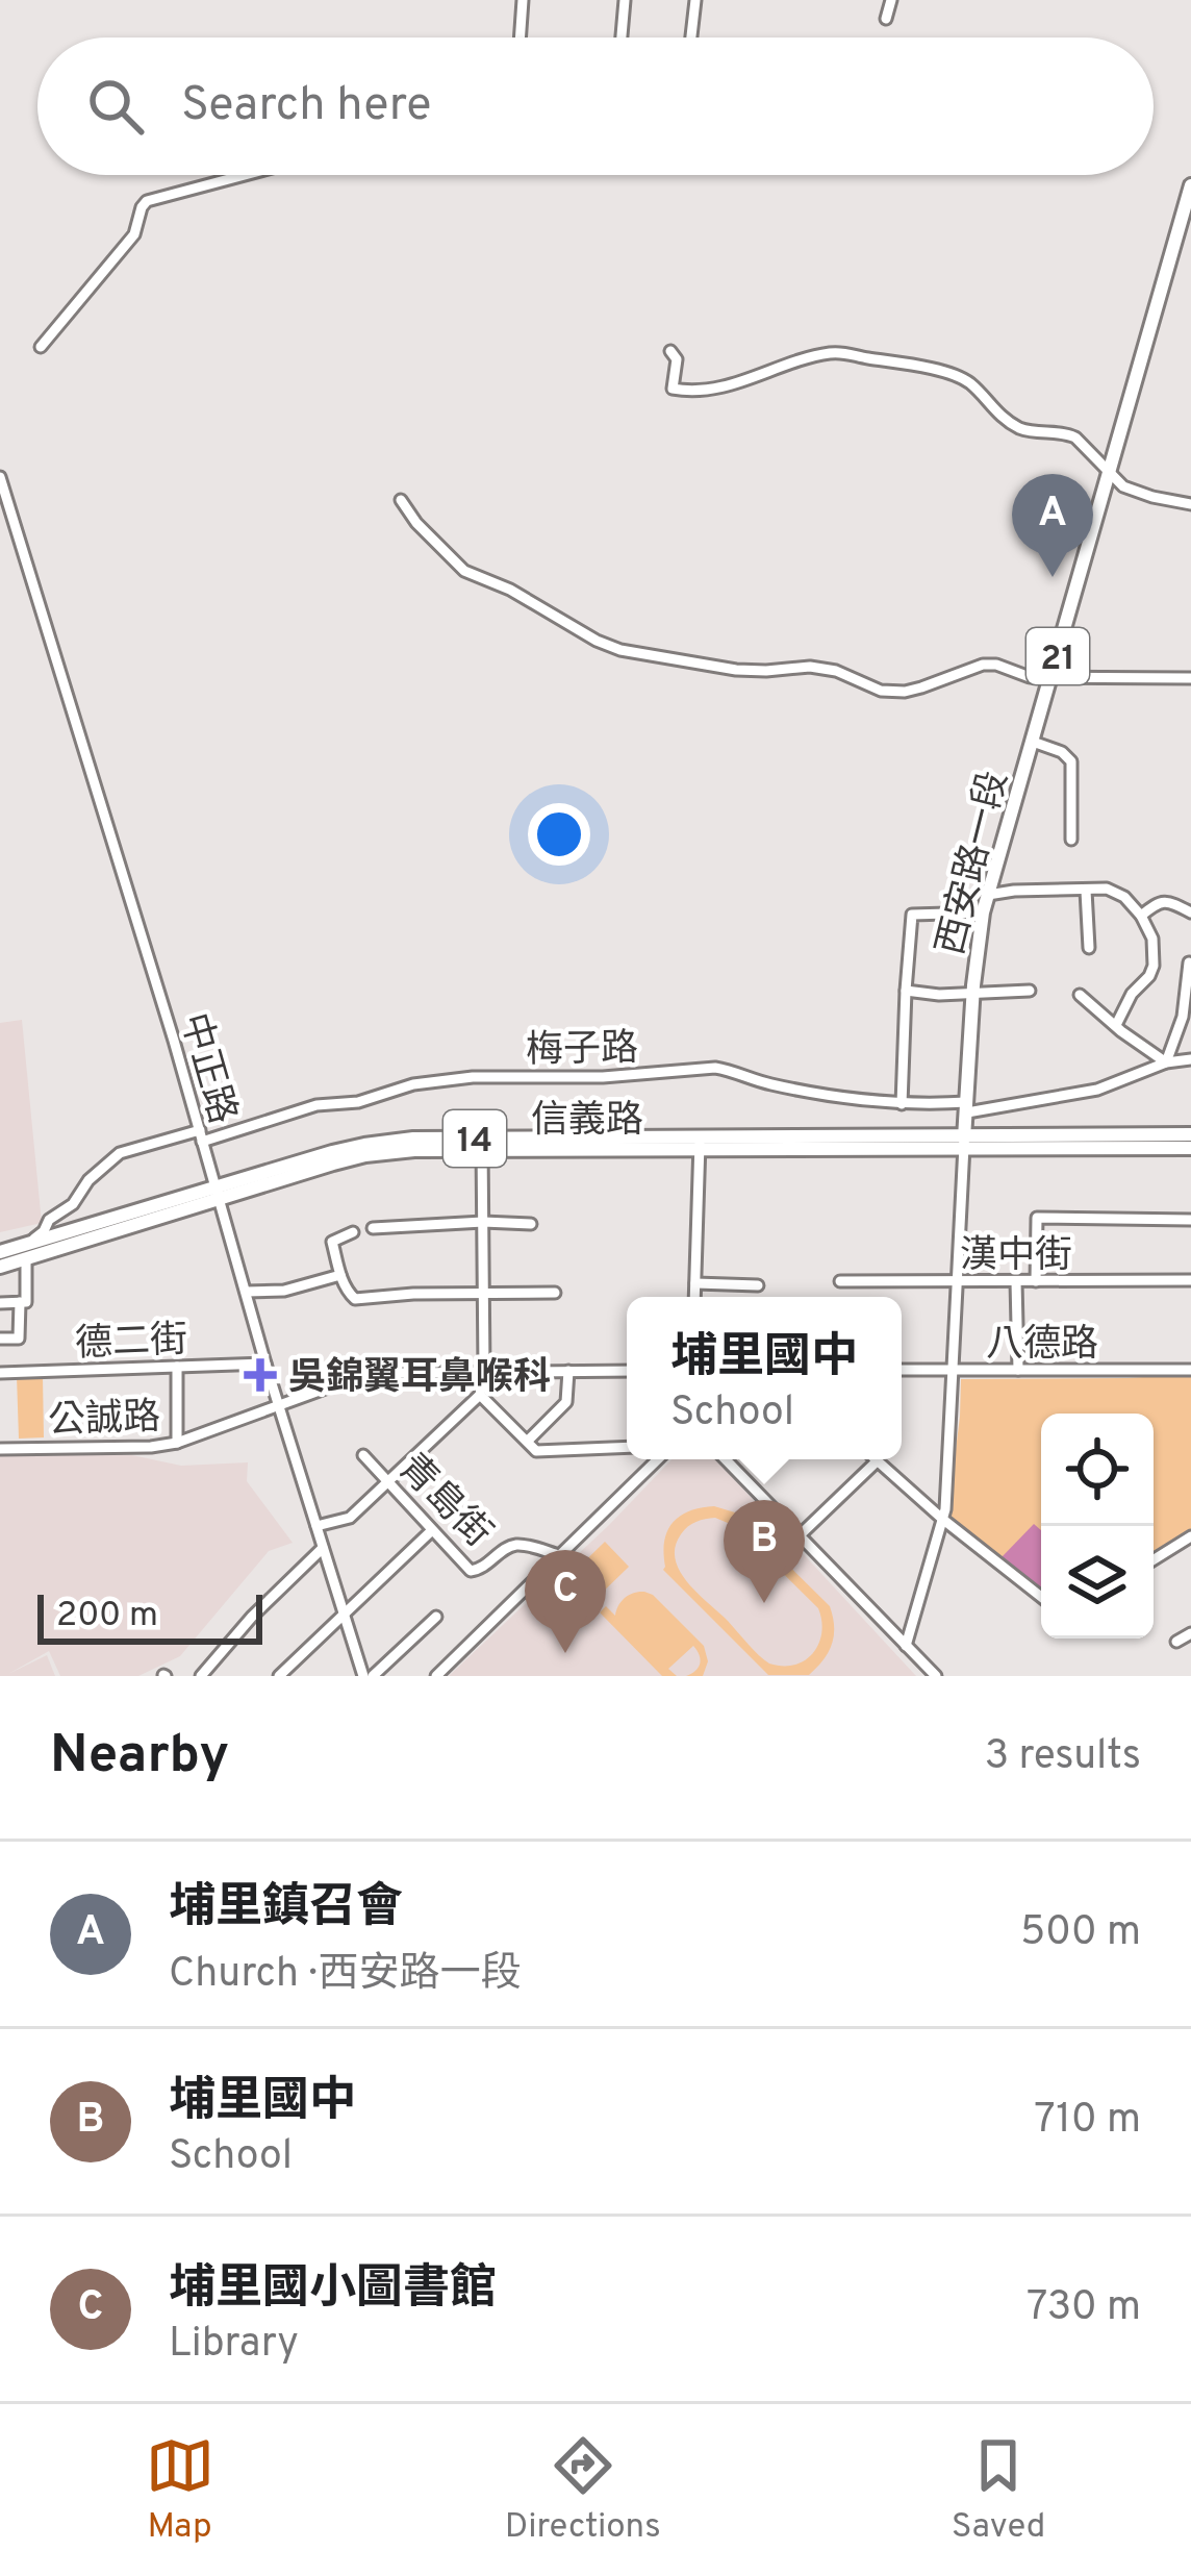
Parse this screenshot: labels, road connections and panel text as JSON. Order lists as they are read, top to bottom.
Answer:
{
  "streets": {
    "main road": [
      "21",
      "西安路一段",
      "信義路",
      "14"
    ],
    "street": [
      "梅子路",
      "中正路",
      "漢中街",
      "德二街",
      "八德路",
      "公誠路",
      "青島街"
    ]
  },
  "crossings": [
    ["西安路一段", "梅子路"],
    ["西安路一段", "信義路"],
    ["西安路一段", "漢中街"],
    ["西安路一段", "八德路"],
    ["梅子路", "中正路"],
    ["梅子路", "信義路"],
    ["中正路", "信義路"],
    ["中正路", "德二街"],
    ["中正路", "公誠路"]
  ],
  "places": {
    "health": ["吳錦翼耳鼻喉科"]
  },
  "scale_bar": "200 m",
  "page": {
    "search": "Search here",
    "pins": ["A", "B", "C"],
    "popup": ["埔里國中", "School"],
    "scale": "200 m",
    "heading": ["Nearby", "3 results"],
    "list": [
      {
        "mark": "A",
        "name": "埔里鎮召會",
        "note": "Church · 西安路一段",
        "value": "500 m"
      },
      {
        "mark": "B",
        "name": "埔里國中",
        "note": "School",
        "value": "710 m"
      },
      {
        "mark": "C",
        "name": "埔里國小圖書館",
        "note": "Library",
        "value": "730 m"
      }
    ],
    "nav": ["Map", "Directions", "Saved"]
  }
}
